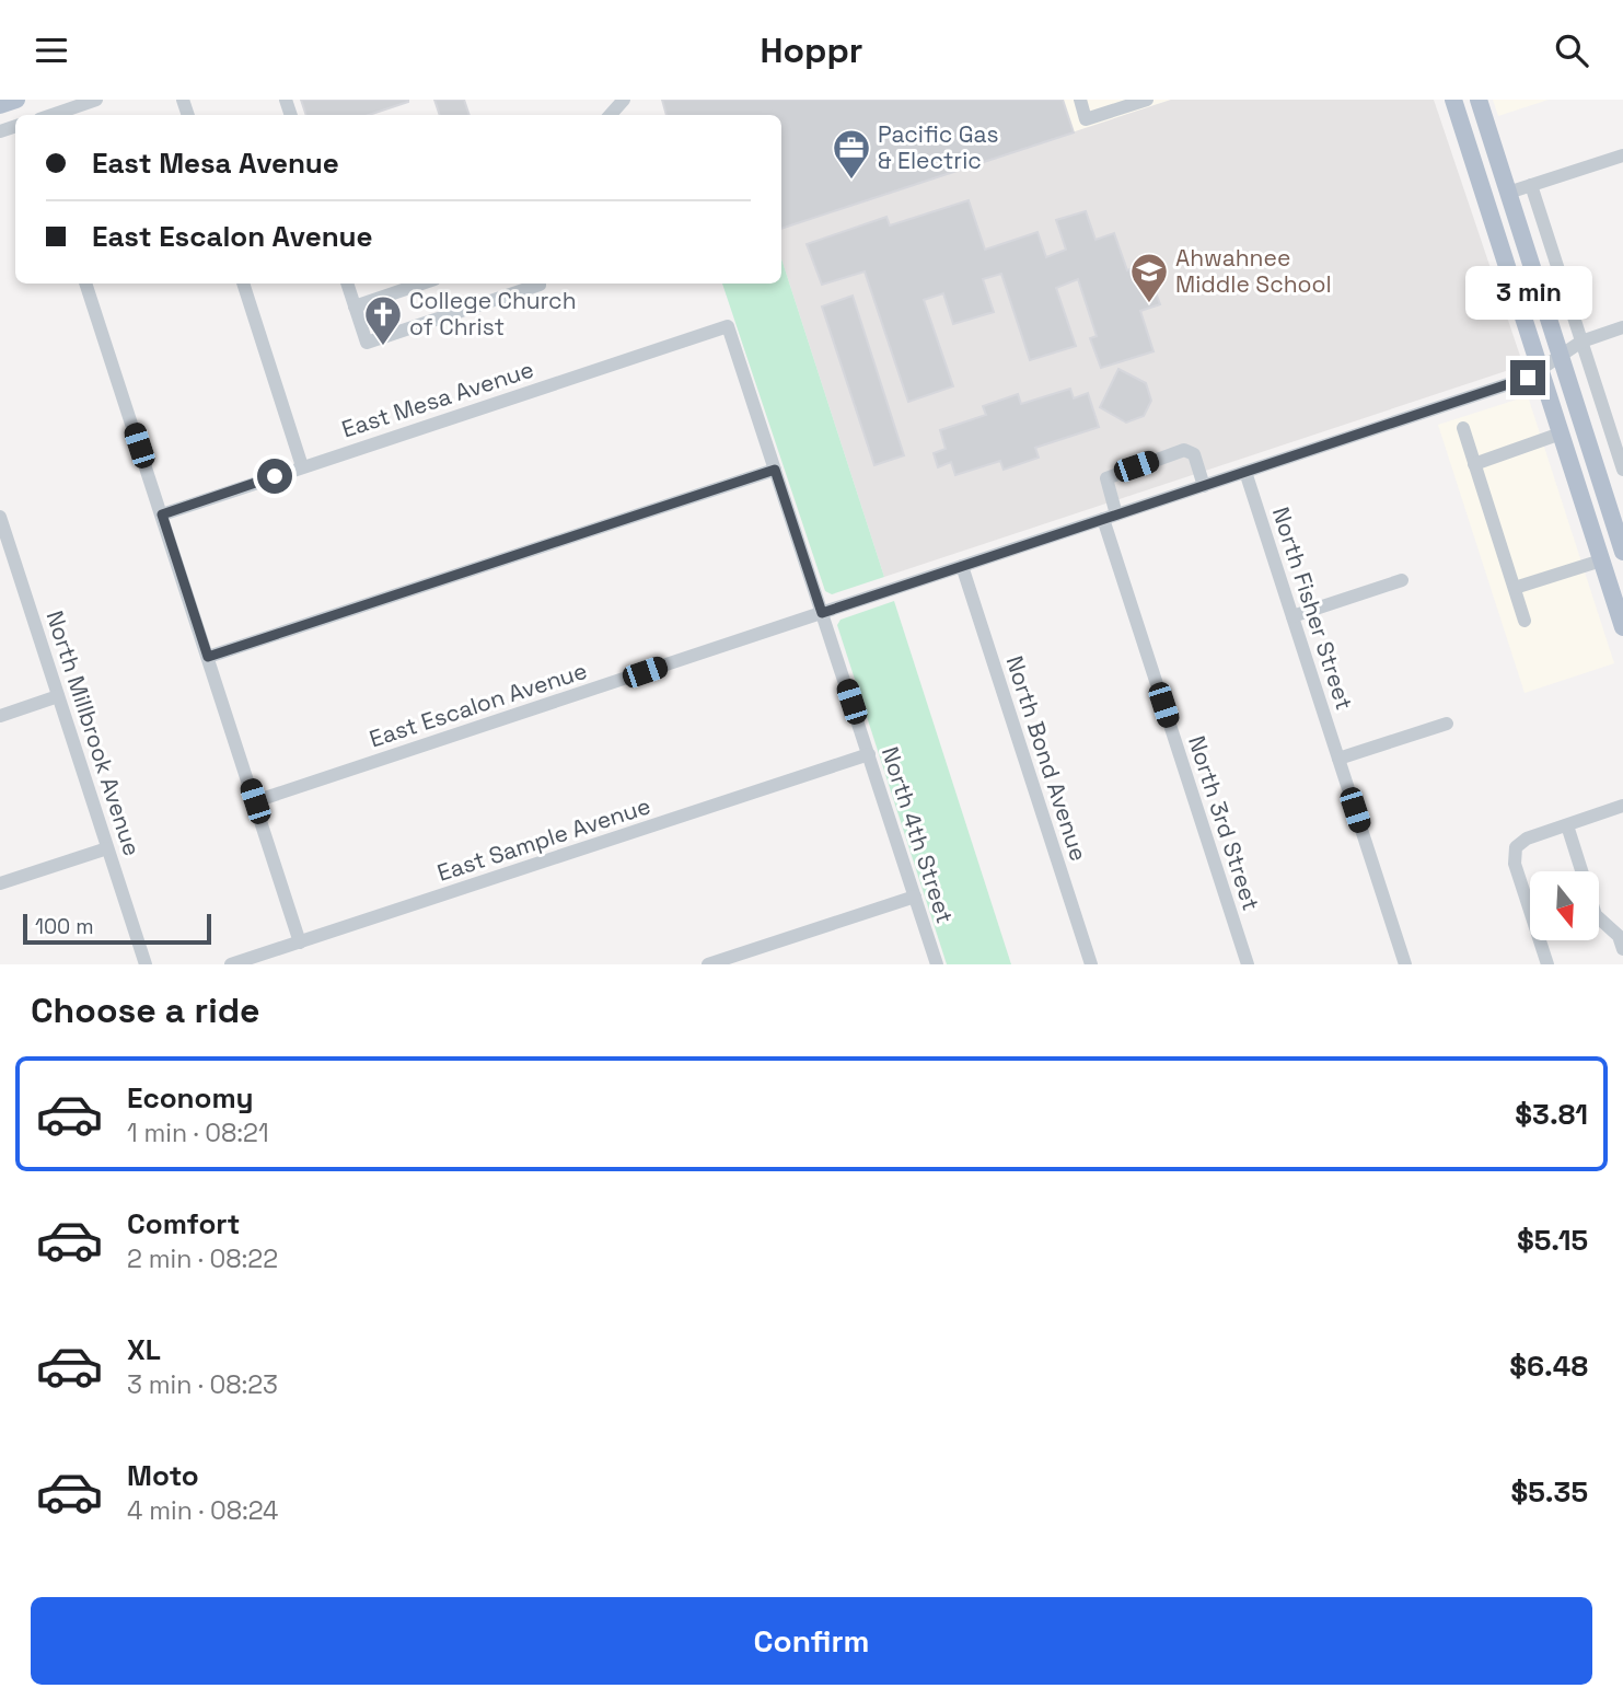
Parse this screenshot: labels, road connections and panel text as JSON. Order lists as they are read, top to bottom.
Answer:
{
  "streets": {
    "street": [
      "East Mesa Avenue",
      "North Fisher Street",
      "East Escalon Avenue",
      "North Millbrook Avenue",
      "North Bond Avenue",
      "North 3rd Street",
      "North 4th Street",
      "East Sample Avenue"
    ]
  },
  "crossings": [
    ["East Mesa Avenue", "North 4th Street"],
    ["North Fisher Street", "East Escalon Avenue"],
    ["East Escalon Avenue", "North Bond Avenue"],
    ["East Escalon Avenue", "North 3rd Street"],
    ["East Escalon Avenue", "North 4th Street"],
    ["North 4th Street", "East Sample Avenue"]
  ],
  "places": {
    "office": ["Pacific Gas & Electric"],
    "school or university": ["Ahwahnee Middle School"],
    "church": ["College Church of Christ"]
  },
  "scale_bar": "100 m",
  "north": "bottom",
  "page": {
    "header": "Hoppr",
    "banner": ["East Mesa Avenue", "East Escalon Avenue"],
    "bubble": "3 min",
    "scale": "100 m",
    "heading": "Choose a ride",
    "list": [
      {
        "name": "Economy",
        "note": "1 min · 08:21",
        "value": "$3.81"
      },
      {
        "name": "Comfort",
        "note": "2 min · 08:22",
        "value": "$5.15"
      },
      {
        "name": "XL",
        "note": "3 min · 08:23",
        "value": "$6.48"
      },
      {
        "name": "Moto",
        "note": "4 min · 08:24",
        "value": "$5.35"
      }
    ],
    "buttons": "Confirm"
  }
}
